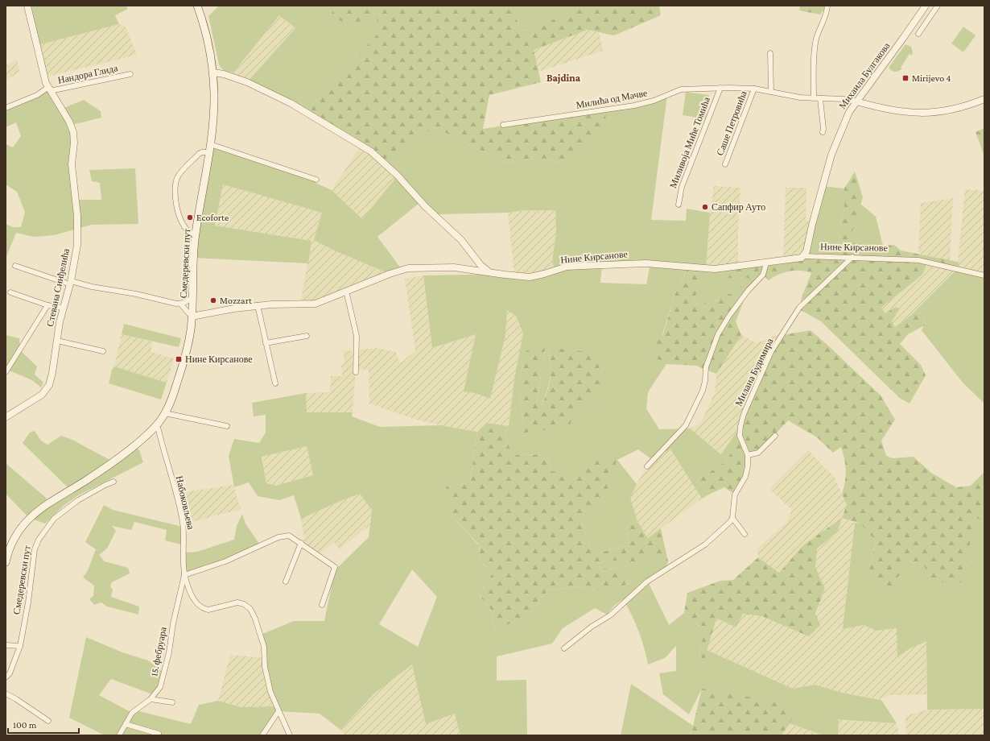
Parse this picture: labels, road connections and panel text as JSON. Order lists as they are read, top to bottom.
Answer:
{
  "streets": {
    "main road": ["Смедеревски пут"],
    "street": [
      "Нандора Глида",
      "Михаила Булгакова",
      "Милића од Мачве",
      "Саше Петровића",
      "Миливоја Миће Томића",
      "Нине Кирсанове",
      "Стевана Синђелића",
      "Милана Будимира",
      "Набоковљева",
      "15. фебруара"
    ]
  },
  "crossings": [
    ["Нандора Глида", "Стевана Синђелића"],
    ["Михаила Булгакова", "Милића од Мачве"],
    ["Михаила Булгакова", "Нине Кирсанове"],
    ["Милића од Мачве", "Саше Петровића"],
    ["Милића од Мачве", "Миливоја Миће Томића"],
    ["Нине Кирсанове", "Смедеревски пут"],
    ["Нине Кирсанове", "Милана Будимира"],
    ["Смедеревски пут", "Набоковљева"],
    ["Набоковљева", "15. фебруара"]
  ],
  "districts": ["Bajdina"],
  "places": {
    "transit": ["Mirijevo 4", "Нине Кирсанове"],
    "other": ["Сапфир Ауто", "Ecoforte", "Mozzart"]
  },
  "scale_bar": "100 m"
}
